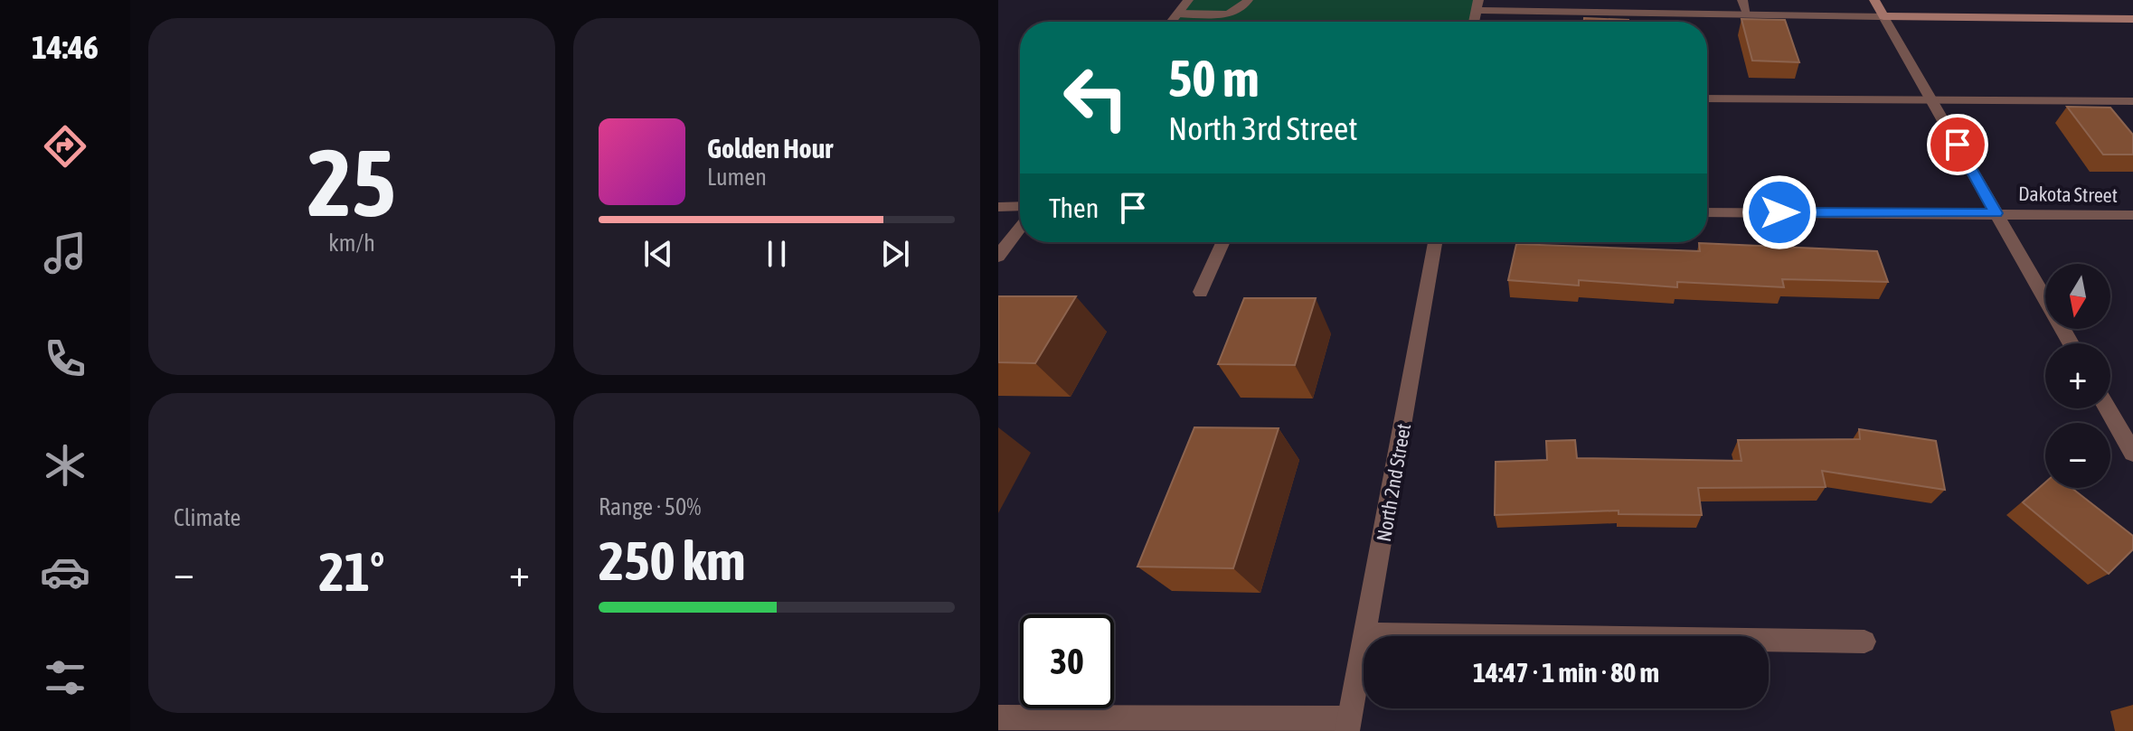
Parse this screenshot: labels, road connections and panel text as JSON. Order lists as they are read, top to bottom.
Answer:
{
  "streets": {
    "street": ["Dakota Street", "North 2nd Street"]
  },
  "north": "bottom",
  "page": {
    "tabs": "14:46",
    "tile": [
      ["25", "km/h"],
      "Climate",
      ["Range · 50%", "250 km"]
    ],
    "turn": ["50 m", "North 3rd Street"],
    "song": ["Golden Hour", "Lumen"],
    "then": "Then",
    "map_buttons": ["+", "−"],
    "heat": ["−", "21°", "+"],
    "limit": "30",
    "trip": "14:47 · 1 min · 80 m"
  }
}
